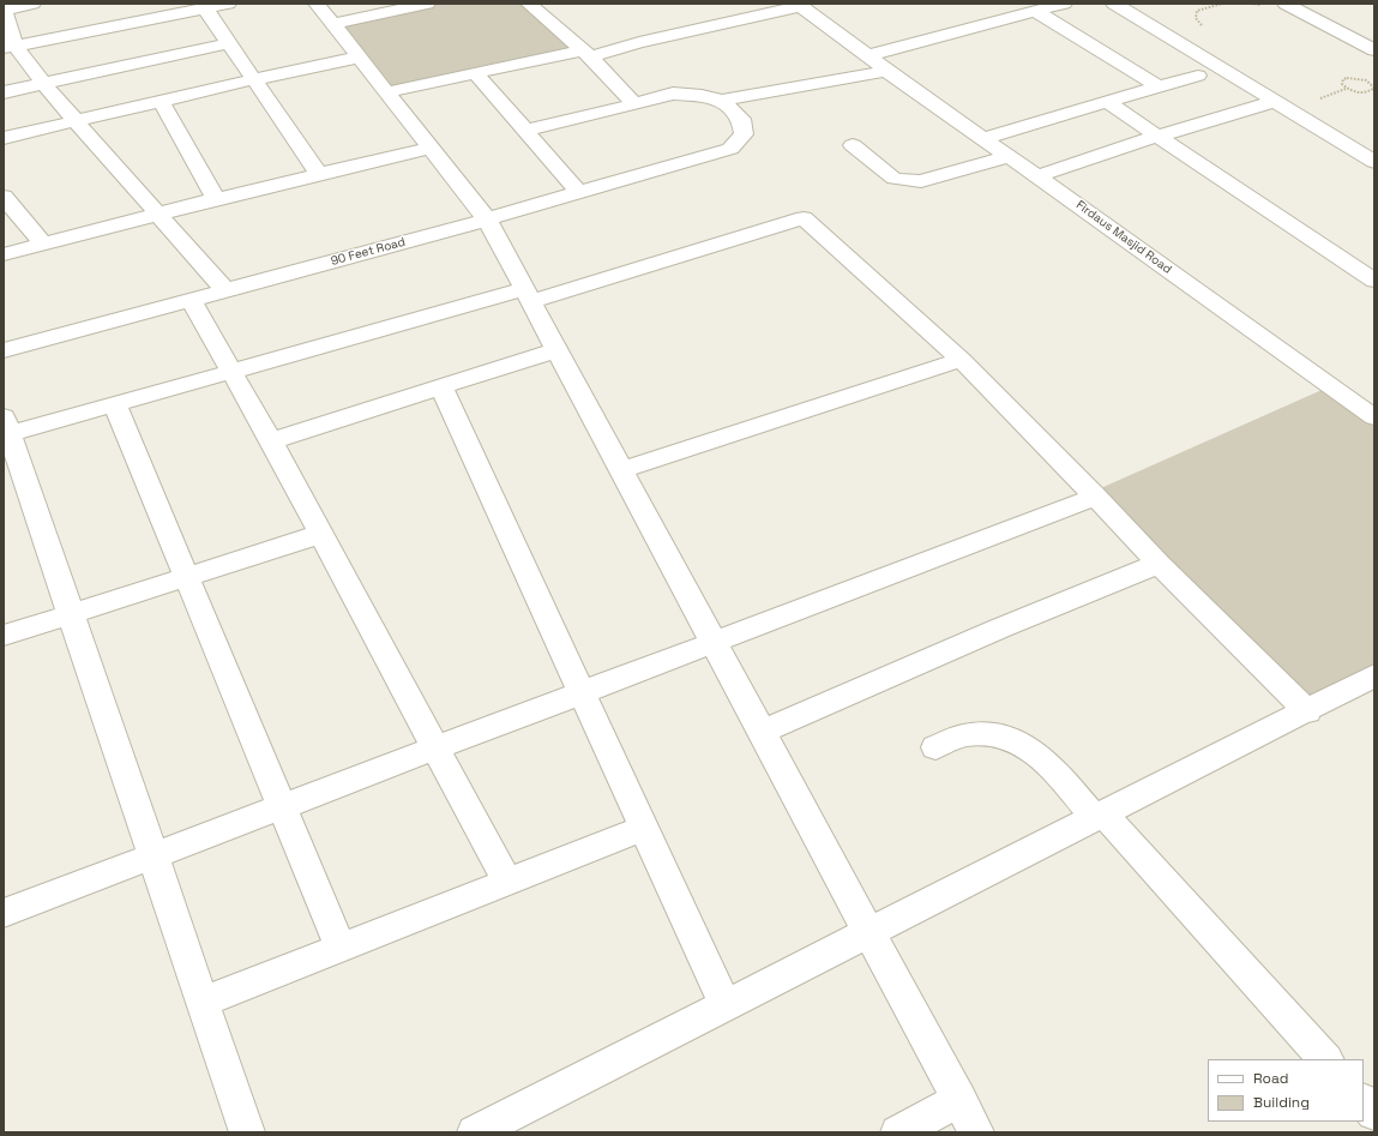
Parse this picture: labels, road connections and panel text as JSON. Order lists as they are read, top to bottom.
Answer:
{
  "streets": {
    "street": ["Firdaus Masjid Road", "90 Feet Road"]
  },
  "legend": ["Road", "Building"]
}
